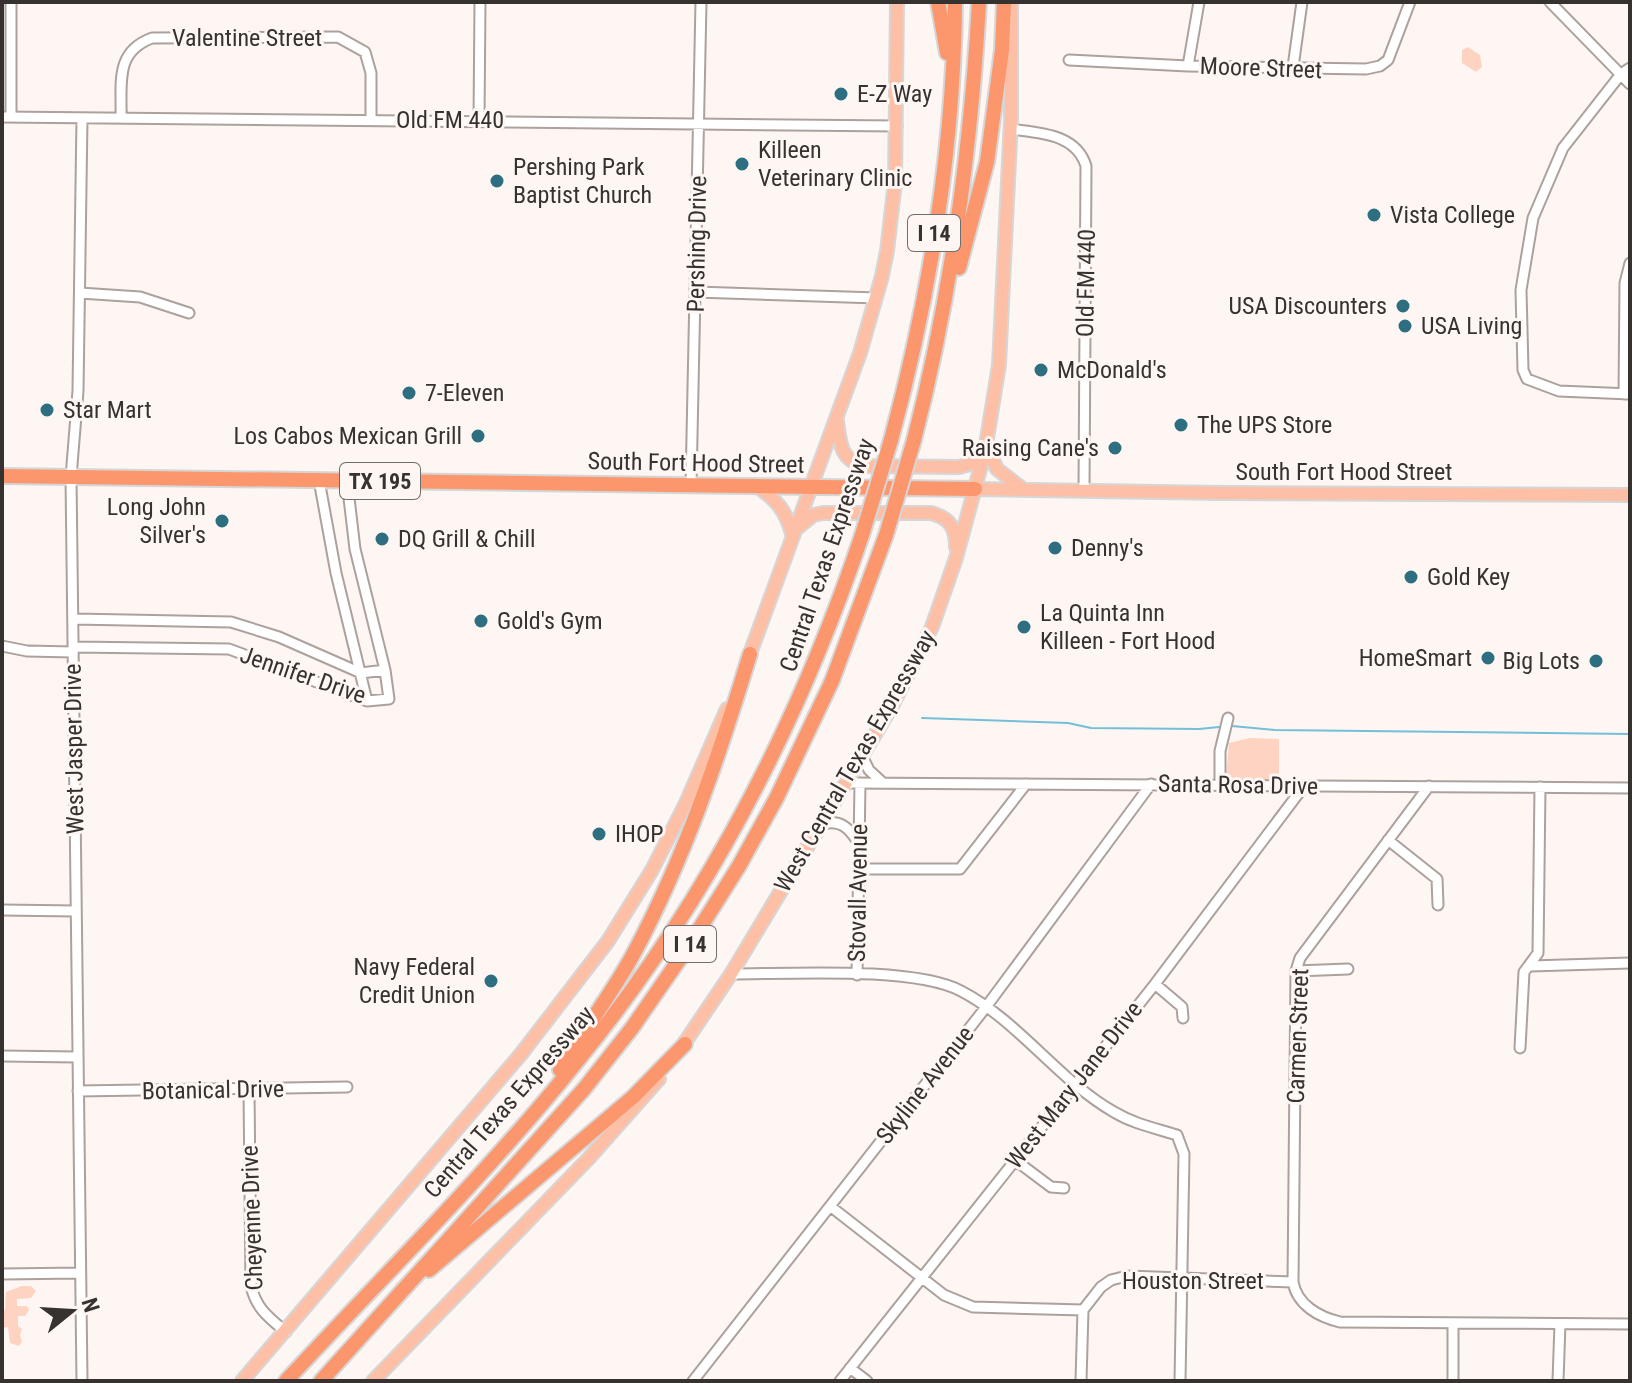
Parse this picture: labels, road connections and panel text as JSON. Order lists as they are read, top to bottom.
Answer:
{
  "streets": {
    "highway": [
      "I 14",
      "South Fort Hood Street",
      "TX 195",
      "Central Texas Expressway"
    ],
    "main road": ["West Central Texas Expressway"],
    "street": [
      "Valentine Street",
      "Moore Street",
      "Old FM 440",
      "Pershing Drive",
      "Jennifer Drive",
      "West Jasper Drive",
      "Santa Rosa Drive",
      "Stovall Avenue",
      "Carmen Street",
      "Skyline Avenue",
      "West Mary Jane Drive",
      "Botanical Drive",
      "Cheyenne Drive",
      "Houston Street"
    ]
  },
  "crossings": [
    ["Valentine Street", "Old FM 440"],
    ["Old FM 440", "Pershing Drive"],
    ["Old FM 440", "South Fort Hood Street"],
    ["Old FM 440", "West Jasper Drive"],
    ["Old FM 440", "West Central Texas Expressway"],
    ["Pershing Drive", "South Fort Hood Street"],
    ["South Fort Hood Street", "West Jasper Drive"],
    ["South Fort Hood Street", "West Central Texas Expressway"],
    ["Jennifer Drive", "West Jasper Drive"],
    ["West Jasper Drive", "Botanical Drive"],
    ["West Central Texas Expressway", "Santa Rosa Drive"],
    ["West Central Texas Expressway", "Stovall Avenue"],
    ["Santa Rosa Drive", "Stovall Avenue"],
    ["Santa Rosa Drive", "Carmen Street"],
    ["Santa Rosa Drive", "Skyline Avenue"],
    ["Santa Rosa Drive", "West Mary Jane Drive"],
    ["Carmen Street", "Houston Street"],
    ["Botanical Drive", "Cheyenne Drive"]
  ],
  "places": [
    "E-Z Way",
    "Killeen Veterinary Clinic",
    "Pershing Park Baptist Church",
    "Vista College",
    "USA Discounters",
    "USA Living",
    "McDonald's",
    "7-Eleven",
    "Star Mart",
    "The UPS Store",
    "Los Cabos Mexican Grill",
    "Raising Cane's",
    "Long John Silver's",
    "DQ Grill & Chill",
    "Denny's",
    "Gold Key",
    "Gold's Gym",
    "La Quinta Inn Killeen - Fort Hood",
    "HomeSmart",
    "Big Lots",
    "IHOP",
    "Navy Federal Credit Union"
  ],
  "north": "right"
}
